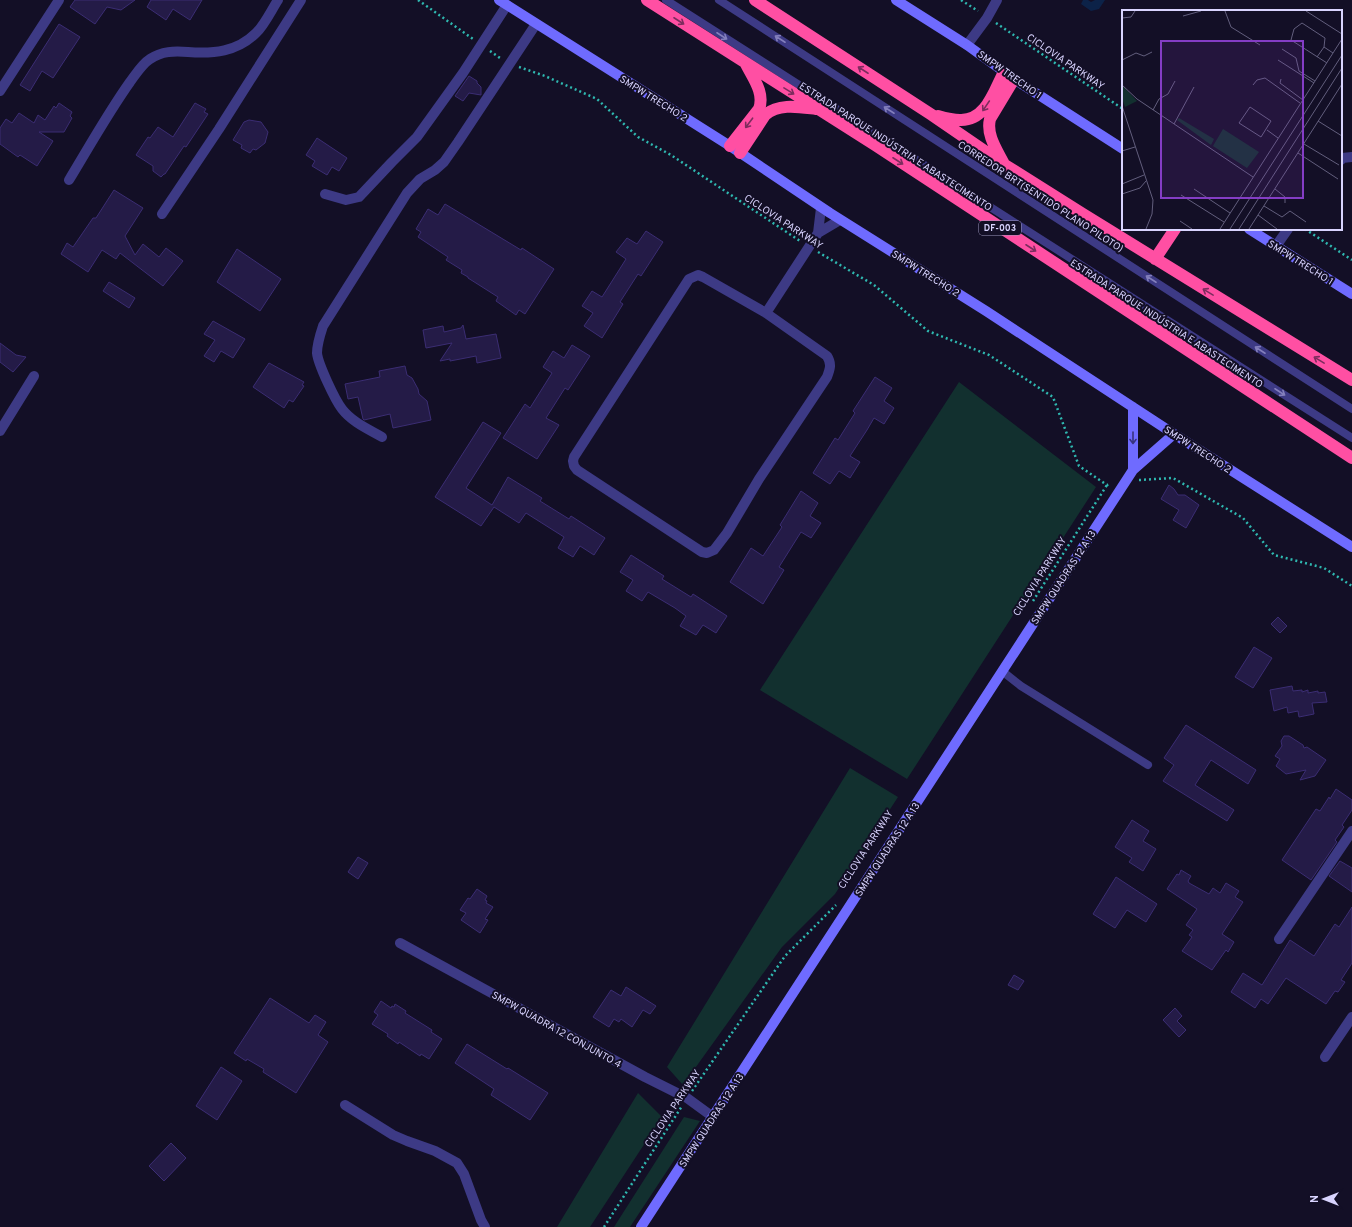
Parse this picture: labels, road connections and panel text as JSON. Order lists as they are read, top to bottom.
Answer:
{
  "streets": {
    "highway": ["ESTRADA PARQUE INDÚSTRIA E ABASTECIMENTO", "DF-003"],
    "street": [
      "SMPW TRECHO 1",
      "SMPW TRECHO 2",
      "SMPW QUADRAS 12 A 13",
      "SMPW QUADRA 12 CONJUNTO 4"
    ],
    "lane": ["CORREDOR BRT(SENTIDO PLANO PILOTO)"],
    "path": ["CICLOVIA PARKWAY"]
  },
  "crossings": [
    ["CICLOVIA PARKWAY", "SMPW QUADRA 12 CONJUNTO 4"],
    ["SMPW TRECHO 2", "SMPW QUADRAS 12 A 13"],
    ["SMPW QUADRAS 12 A 13", "SMPW QUADRA 12 CONJUNTO 4"]
  ],
  "north": "left"
}
